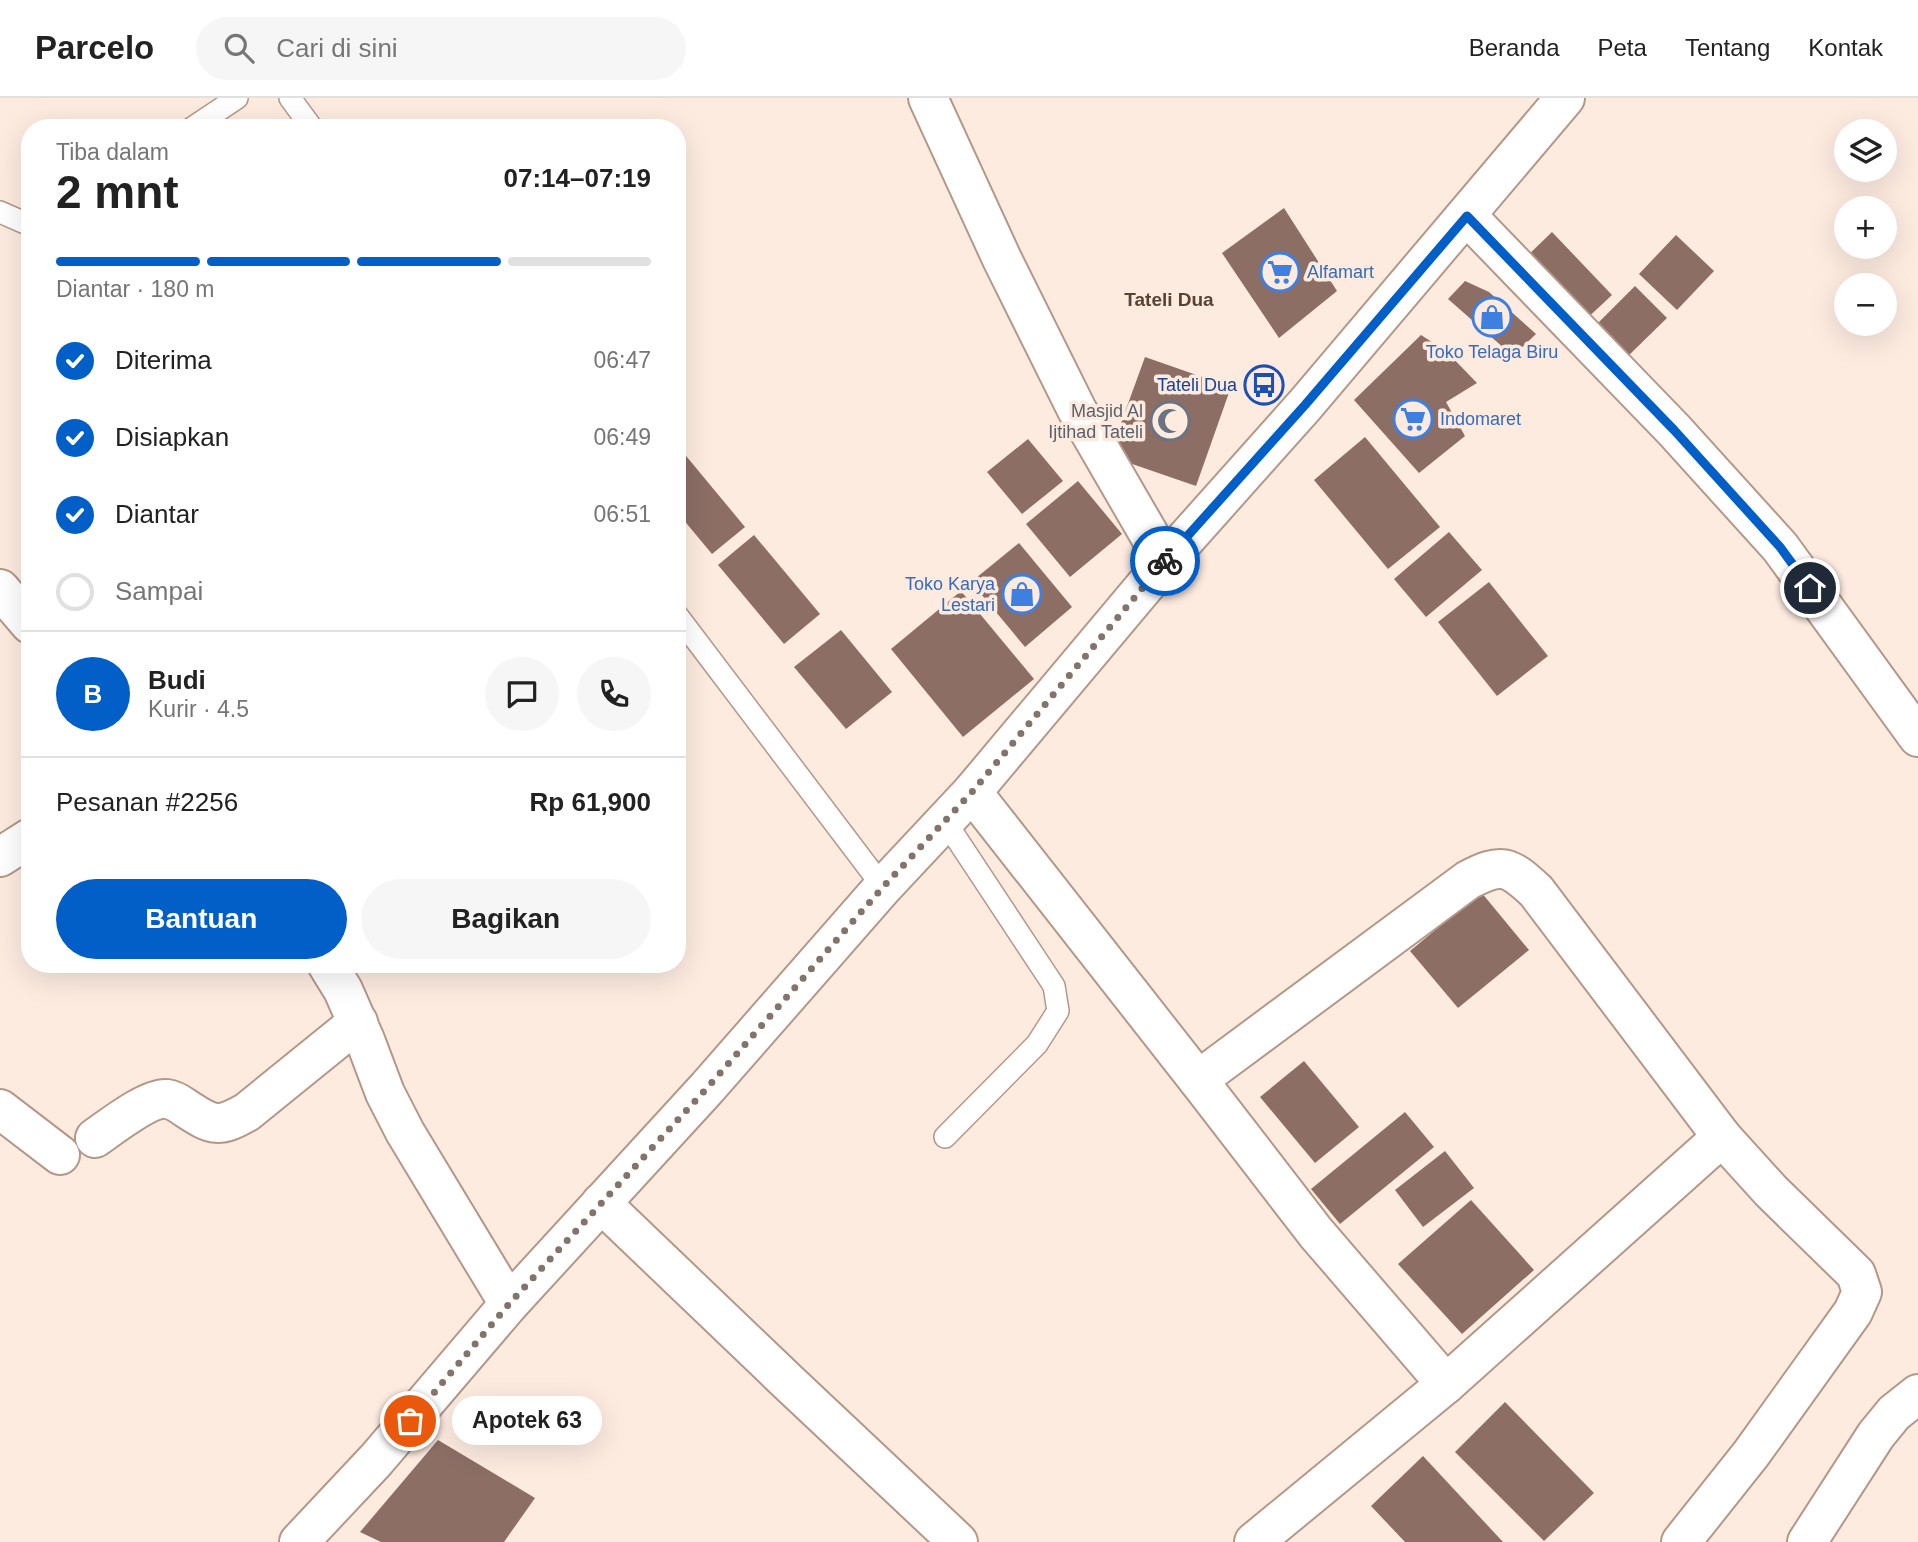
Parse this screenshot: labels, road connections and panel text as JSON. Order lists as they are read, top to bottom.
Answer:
{
  "districts": ["Tateli Dua"],
  "places": {
    "supermarket": ["Alfamart", "Indomaret"],
    "shop": ["Toko Telaga Biru", "Toko Karya Lestari"],
    "bus stop": ["Tateli Dua"],
    "mosque": ["Masjid Al Ijtihad Tateli"],
    "other": ["Apotek 63"]
  },
  "page": {
    "header": "Parcelo",
    "search": "Cari di sini",
    "nav": [
      "Beranda",
      "Peta",
      "Tentang",
      "Kontak"
    ],
    "map_buttons": ["+", "−"],
    "heading": ["2 mnt", "Tiba dalam", "07:14–07:19"],
    "panel": [
      "Budi",
      "Kurir · 4.5",
      "Pesanan #2256",
      "Rp 61,900"
    ],
    "bar": "Diantar · 180 m",
    "list": [
      ["Diterima", "06:47"],
      ["Disiapkan", "06:49"],
      ["Diantar", "06:51"],
      "Sampai"
    ],
    "round": "B",
    "buttons": ["Bantuan", "Bagikan"],
    "bubble": "Apotek 63"
  }
}
